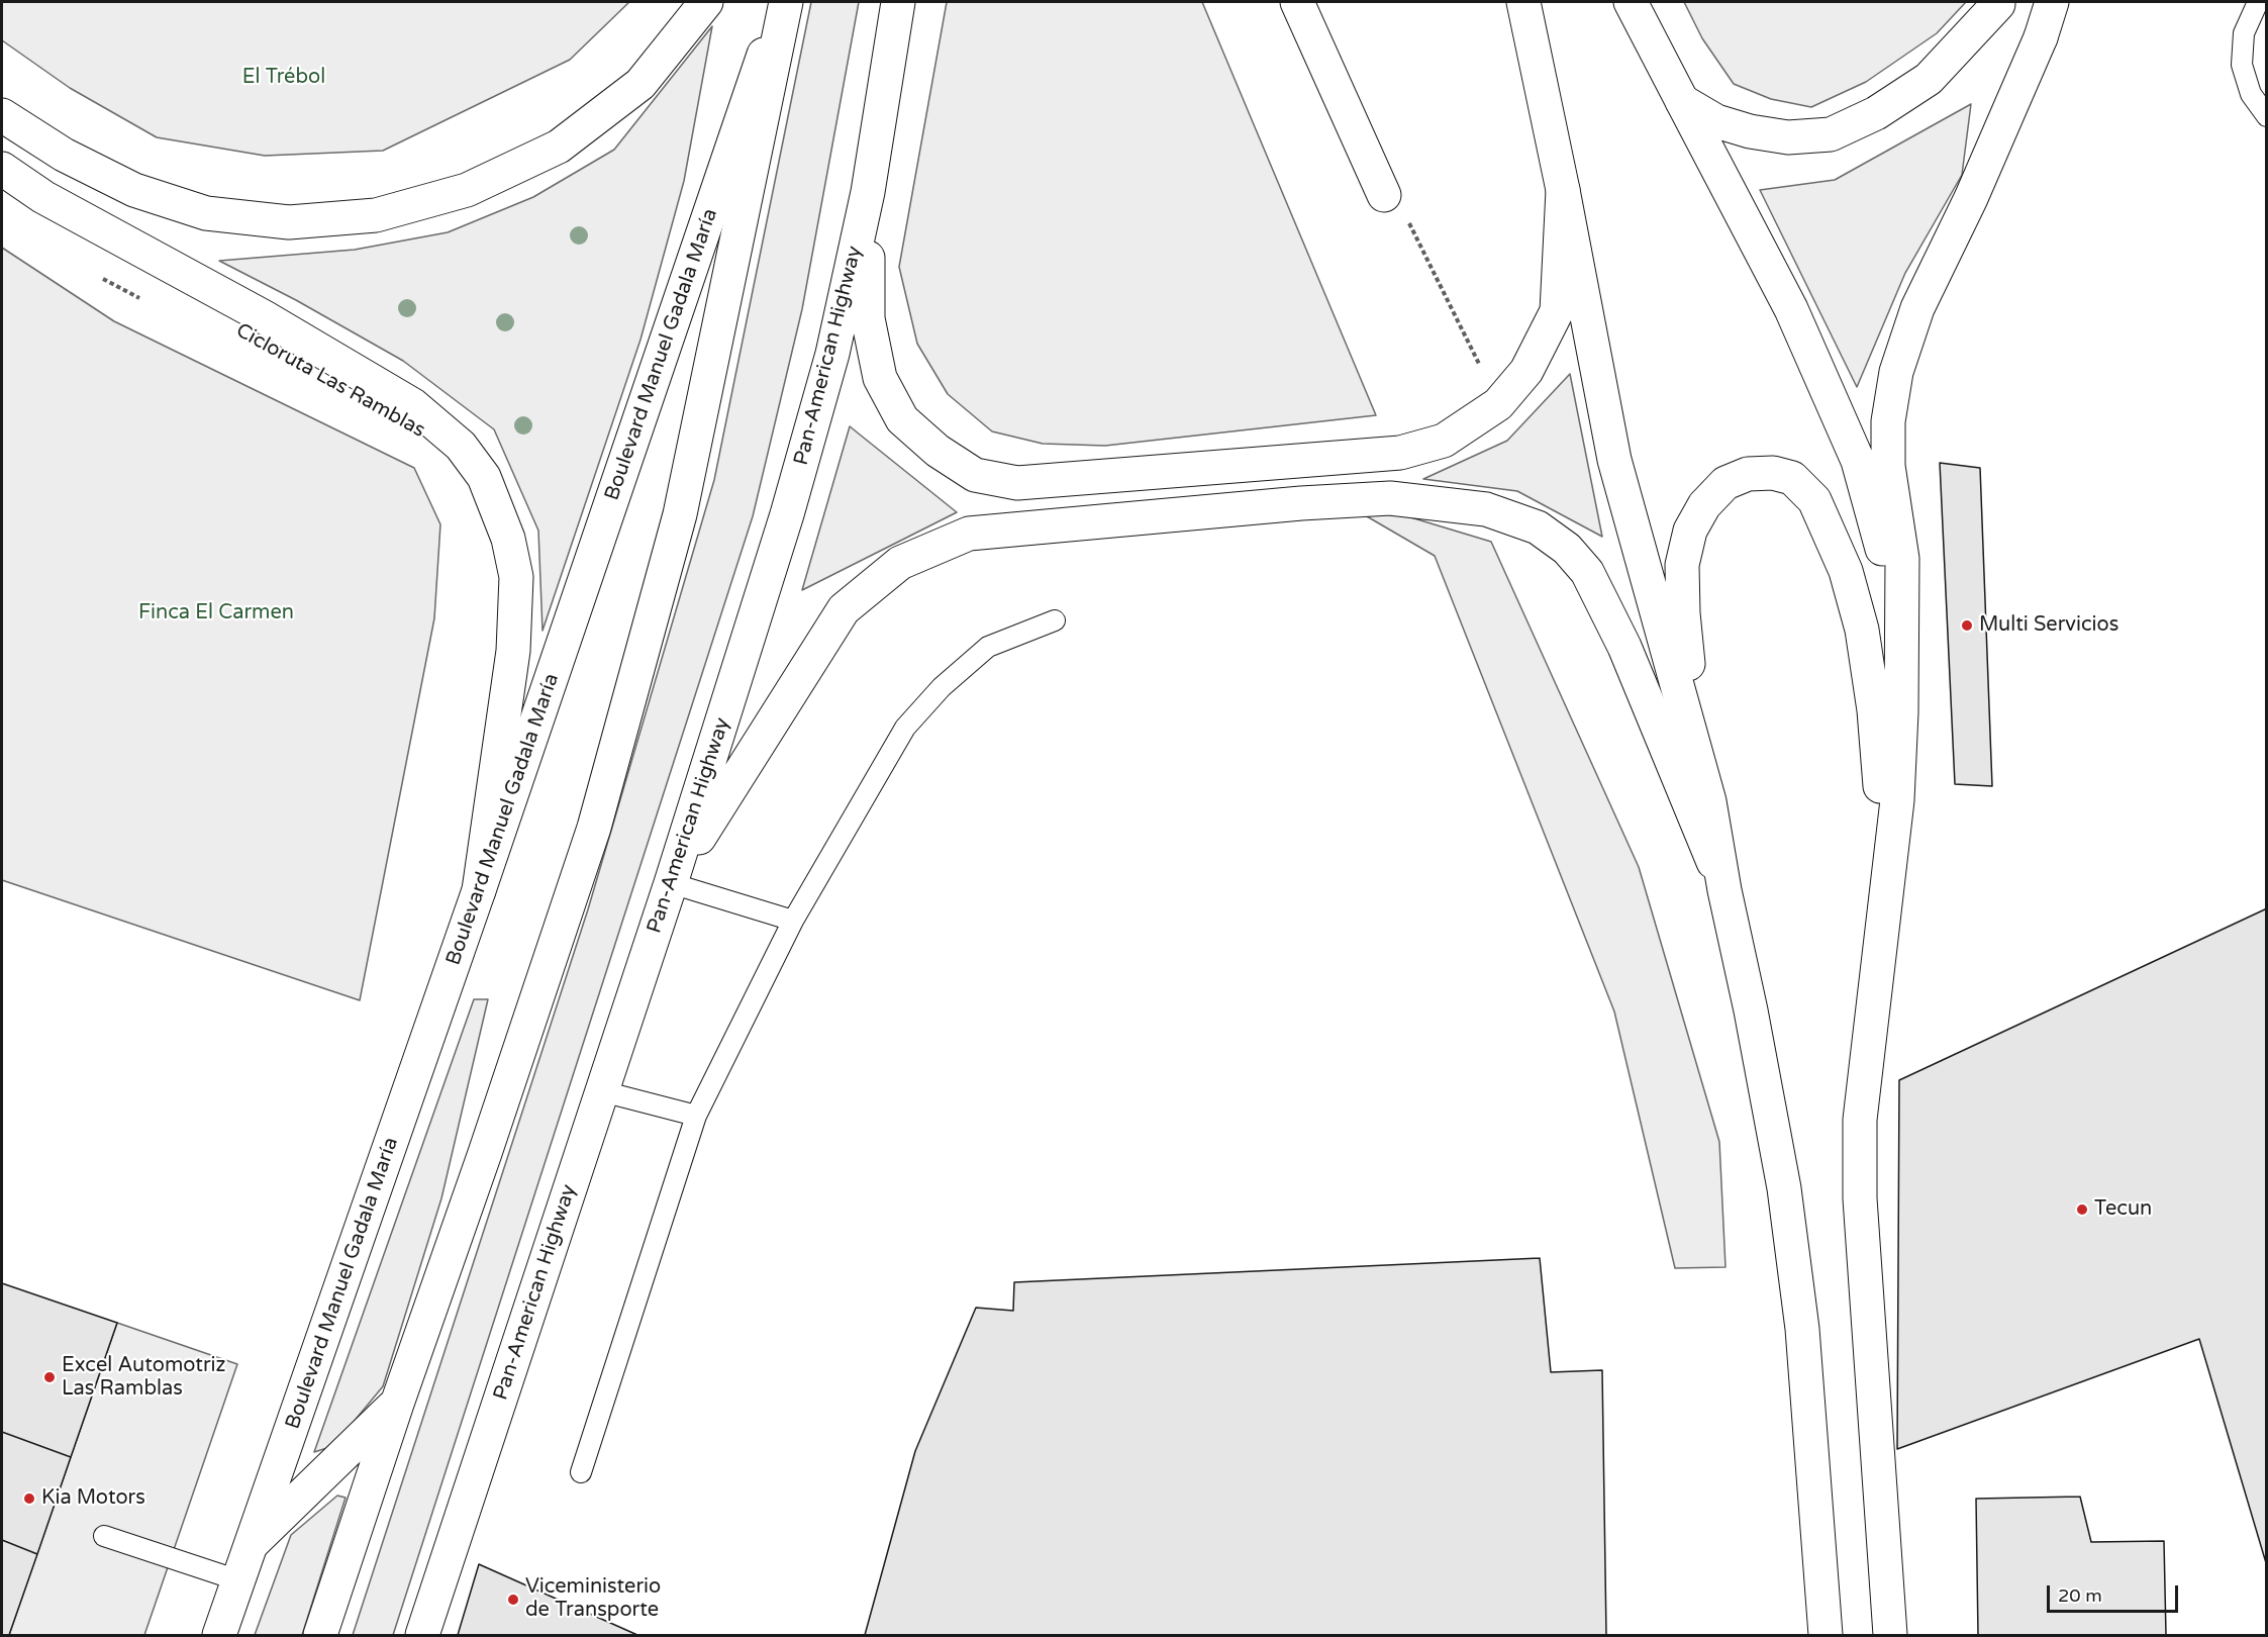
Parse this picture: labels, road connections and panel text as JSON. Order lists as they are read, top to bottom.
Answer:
{
  "streets": {
    "main road": ["Boulevard Manuel Gadala María", "Pan-American Highway"]
  },
  "parks": ["El Trébol", "Finca El Carmen"],
  "places": [
    "Multi Servicios",
    "Tecun",
    "Excel Automotriz Las Ramblas",
    "Kia Motors",
    "Viceministerio de Transporte"
  ],
  "scale_bar": "20 m"
}
